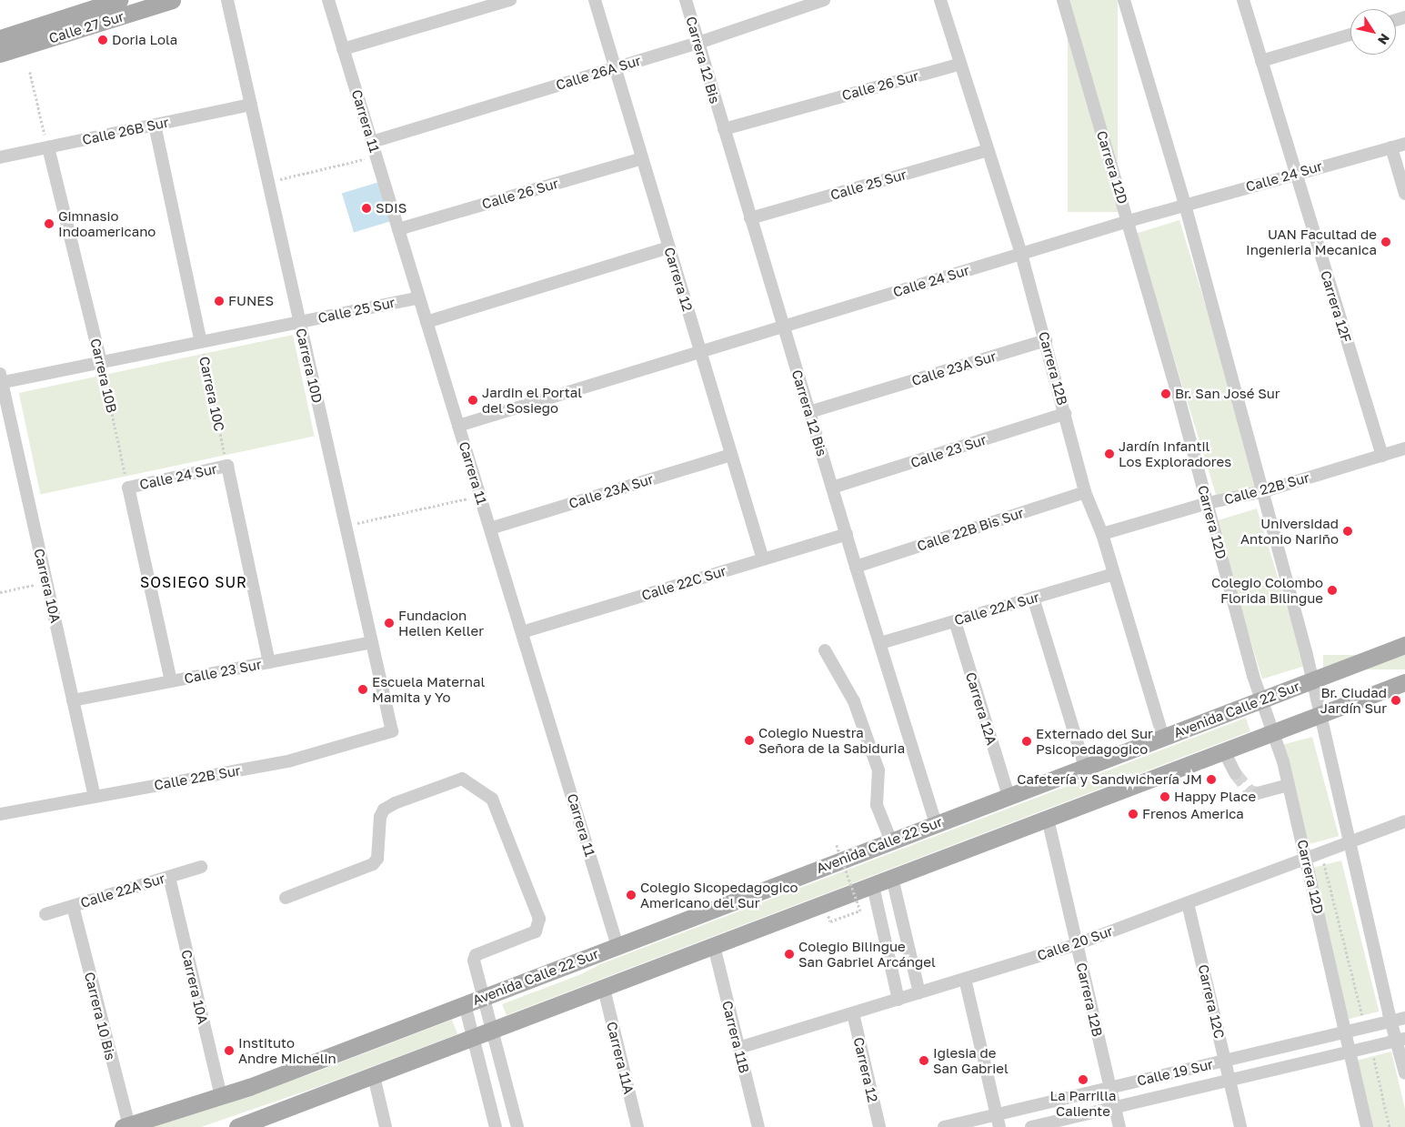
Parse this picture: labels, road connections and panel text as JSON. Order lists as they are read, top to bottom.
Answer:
{
  "streets": {
    "main road": ["Calle 27 Sur", "Avenida Calle 22 Sur"],
    "street": [
      "Carrera 12 Bis",
      "Calle 26A Sur",
      "Calle 26 Sur",
      "Carrera 11",
      "Calle 26B Sur",
      "Carrera 12D",
      "Calle 24 Sur",
      "Calle 25 Sur",
      "Carrera 12",
      "Carrera 12F",
      "Carrera 10D",
      "Calle 23A Sur",
      "Carrera 12B",
      "Carrera 10B",
      "Carrera 10C",
      "Calle 23 Sur",
      "Calle 22B Sur",
      "Calle 22B Bis Sur",
      "Calle 22C Sur",
      "Carrera 10A",
      "Calle 22A Sur",
      "Carrera 12A",
      "Calle 20 Sur",
      "Carrera 12C",
      "Carrera 10 Bis",
      "Carrera 11B",
      "Carrera 11A",
      "Calle 19 Sur"
    ]
  },
  "crossings": [
    ["Carrera 12 Bis", "Calle 26A Sur"],
    ["Carrera 12 Bis", "Calle 26 Sur"],
    ["Carrera 12 Bis", "Calle 24 Sur"],
    ["Carrera 12 Bis", "Calle 25 Sur"],
    ["Carrera 12 Bis", "Calle 23A Sur"],
    ["Carrera 12 Bis", "Calle 23 Sur"],
    ["Carrera 12 Bis", "Calle 22B Bis Sur"],
    ["Carrera 12 Bis", "Calle 22C Sur"],
    ["Carrera 12 Bis", "Calle 22A Sur"],
    ["Carrera 12 Bis", "Avenida Calle 22 Sur"],
    ["Calle 26A Sur", "Carrera 11"],
    ["Calle 26A Sur", "Carrera 12"],
    ["Calle 26 Sur", "Carrera 11"],
    ["Calle 26 Sur", "Carrera 12"],
    ["Calle 26 Sur", "Carrera 12B"],
    ["Carrera 11", "Calle 24 Sur"],
    ["Carrera 11", "Calle 25 Sur"],
    ["Carrera 11", "Calle 23A Sur"],
    ["Carrera 11", "Calle 22C Sur"],
    ["Carrera 11", "Avenida Calle 22 Sur"],
    ["Calle 26B Sur", "Carrera 10D"],
    ["Calle 26B Sur", "Carrera 10B"],
    ["Calle 26B Sur", "Carrera 10C"],
    ["Carrera 12D", "Calle 24 Sur"],
    ["Carrera 12D", "Calle 22B Sur"],
    ["Carrera 12D", "Avenida Calle 22 Sur"],
    ["Carrera 12D", "Calle 20 Sur"],
    ["Carrera 12D", "Calle 19 Sur"],
    ["Calle 24 Sur", "Carrera 12"],
    ["Calle 24 Sur", "Carrera 12F"],
    ["Calle 24 Sur", "Carrera 12B"],
    ["Calle 24 Sur", "Carrera 10B"],
    ["Calle 24 Sur", "Carrera 10C"],
    ["Calle 25 Sur", "Carrera 10D"],
    ["Calle 25 Sur", "Carrera 12B"],
    ["Calle 25 Sur", "Carrera 10B"],
    ["Calle 25 Sur", "Carrera 10C"],
    ["Calle 25 Sur", "Carrera 10A"],
    ["Carrera 12", "Calle 23A Sur"],
    ["Carrera 12", "Calle 22C Sur"],
    ["Carrera 12", "Calle 20 Sur"],
    ["Carrera 12F", "Calle 22B Sur"],
    ["Carrera 10D", "Calle 23 Sur"],
    ["Carrera 10D", "Calle 22B Sur"],
    ["Calle 23A Sur", "Carrera 12B"],
    ["Carrera 12B", "Calle 23 Sur"],
    ["Carrera 12B", "Calle 22B Sur"],
    ["Carrera 12B", "Calle 22B Bis Sur"],
    ["Carrera 12B", "Calle 22A Sur"],
    ["Carrera 12B", "Avenida Calle 22 Sur"],
    ["Carrera 12B", "Calle 20 Sur"],
    ["Carrera 12B", "Calle 19 Sur"],
    ["Calle 23 Sur", "Carrera 10A"],
    ["Calle 22B Sur", "Carrera 10A"],
    ["Carrera 10A", "Calle 22A Sur"],
    ["Carrera 10A", "Avenida Calle 22 Sur"],
    ["Calle 22A Sur", "Carrera 12A"],
    ["Calle 22A Sur", "Carrera 10 Bis"],
    ["Carrera 12A", "Avenida Calle 22 Sur"],
    ["Avenida Calle 22 Sur", "Carrera 10 Bis"],
    ["Calle 20 Sur", "Carrera 12C"],
    ["Calle 20 Sur", "Carrera 11B"],
    ["Carrera 12C", "Calle 19 Sur"]
  ],
  "districts": ["SOSIEGO SUR"],
  "places": [
    "Doria Lola",
    "SDIS",
    "Gimnasio Indoamericano",
    "UAN Facultad de Ingenieria Mecanica",
    "FUNES",
    "Br. San José Sur",
    "Jardin el Portal del Sosiego",
    "Jardín Infantil Los Exploradores",
    "Universidad Antonio Nariño",
    "Colegio Colombo Florida Bilingue",
    "Fundacion Hellen Keller",
    "Escuela Maternal Mamita y Yo",
    "Br. Ciudad Jardín Sur",
    "Colegio Nuestra Señora de la Sabiduria",
    "Externado del Sur Psicopedagogico",
    "Cafetería y Sandwichería JM",
    "Happy Place",
    "Frenos America",
    "Colegio Sicopedagogico Americano del Sur",
    "Colegio Bilingue San Gabriel Arcángel",
    "Instituto Andre Michelin",
    "Iglesia de San Gabriel",
    "La Parrilla Caliente"
  ],
  "north": "bottom right"
}
